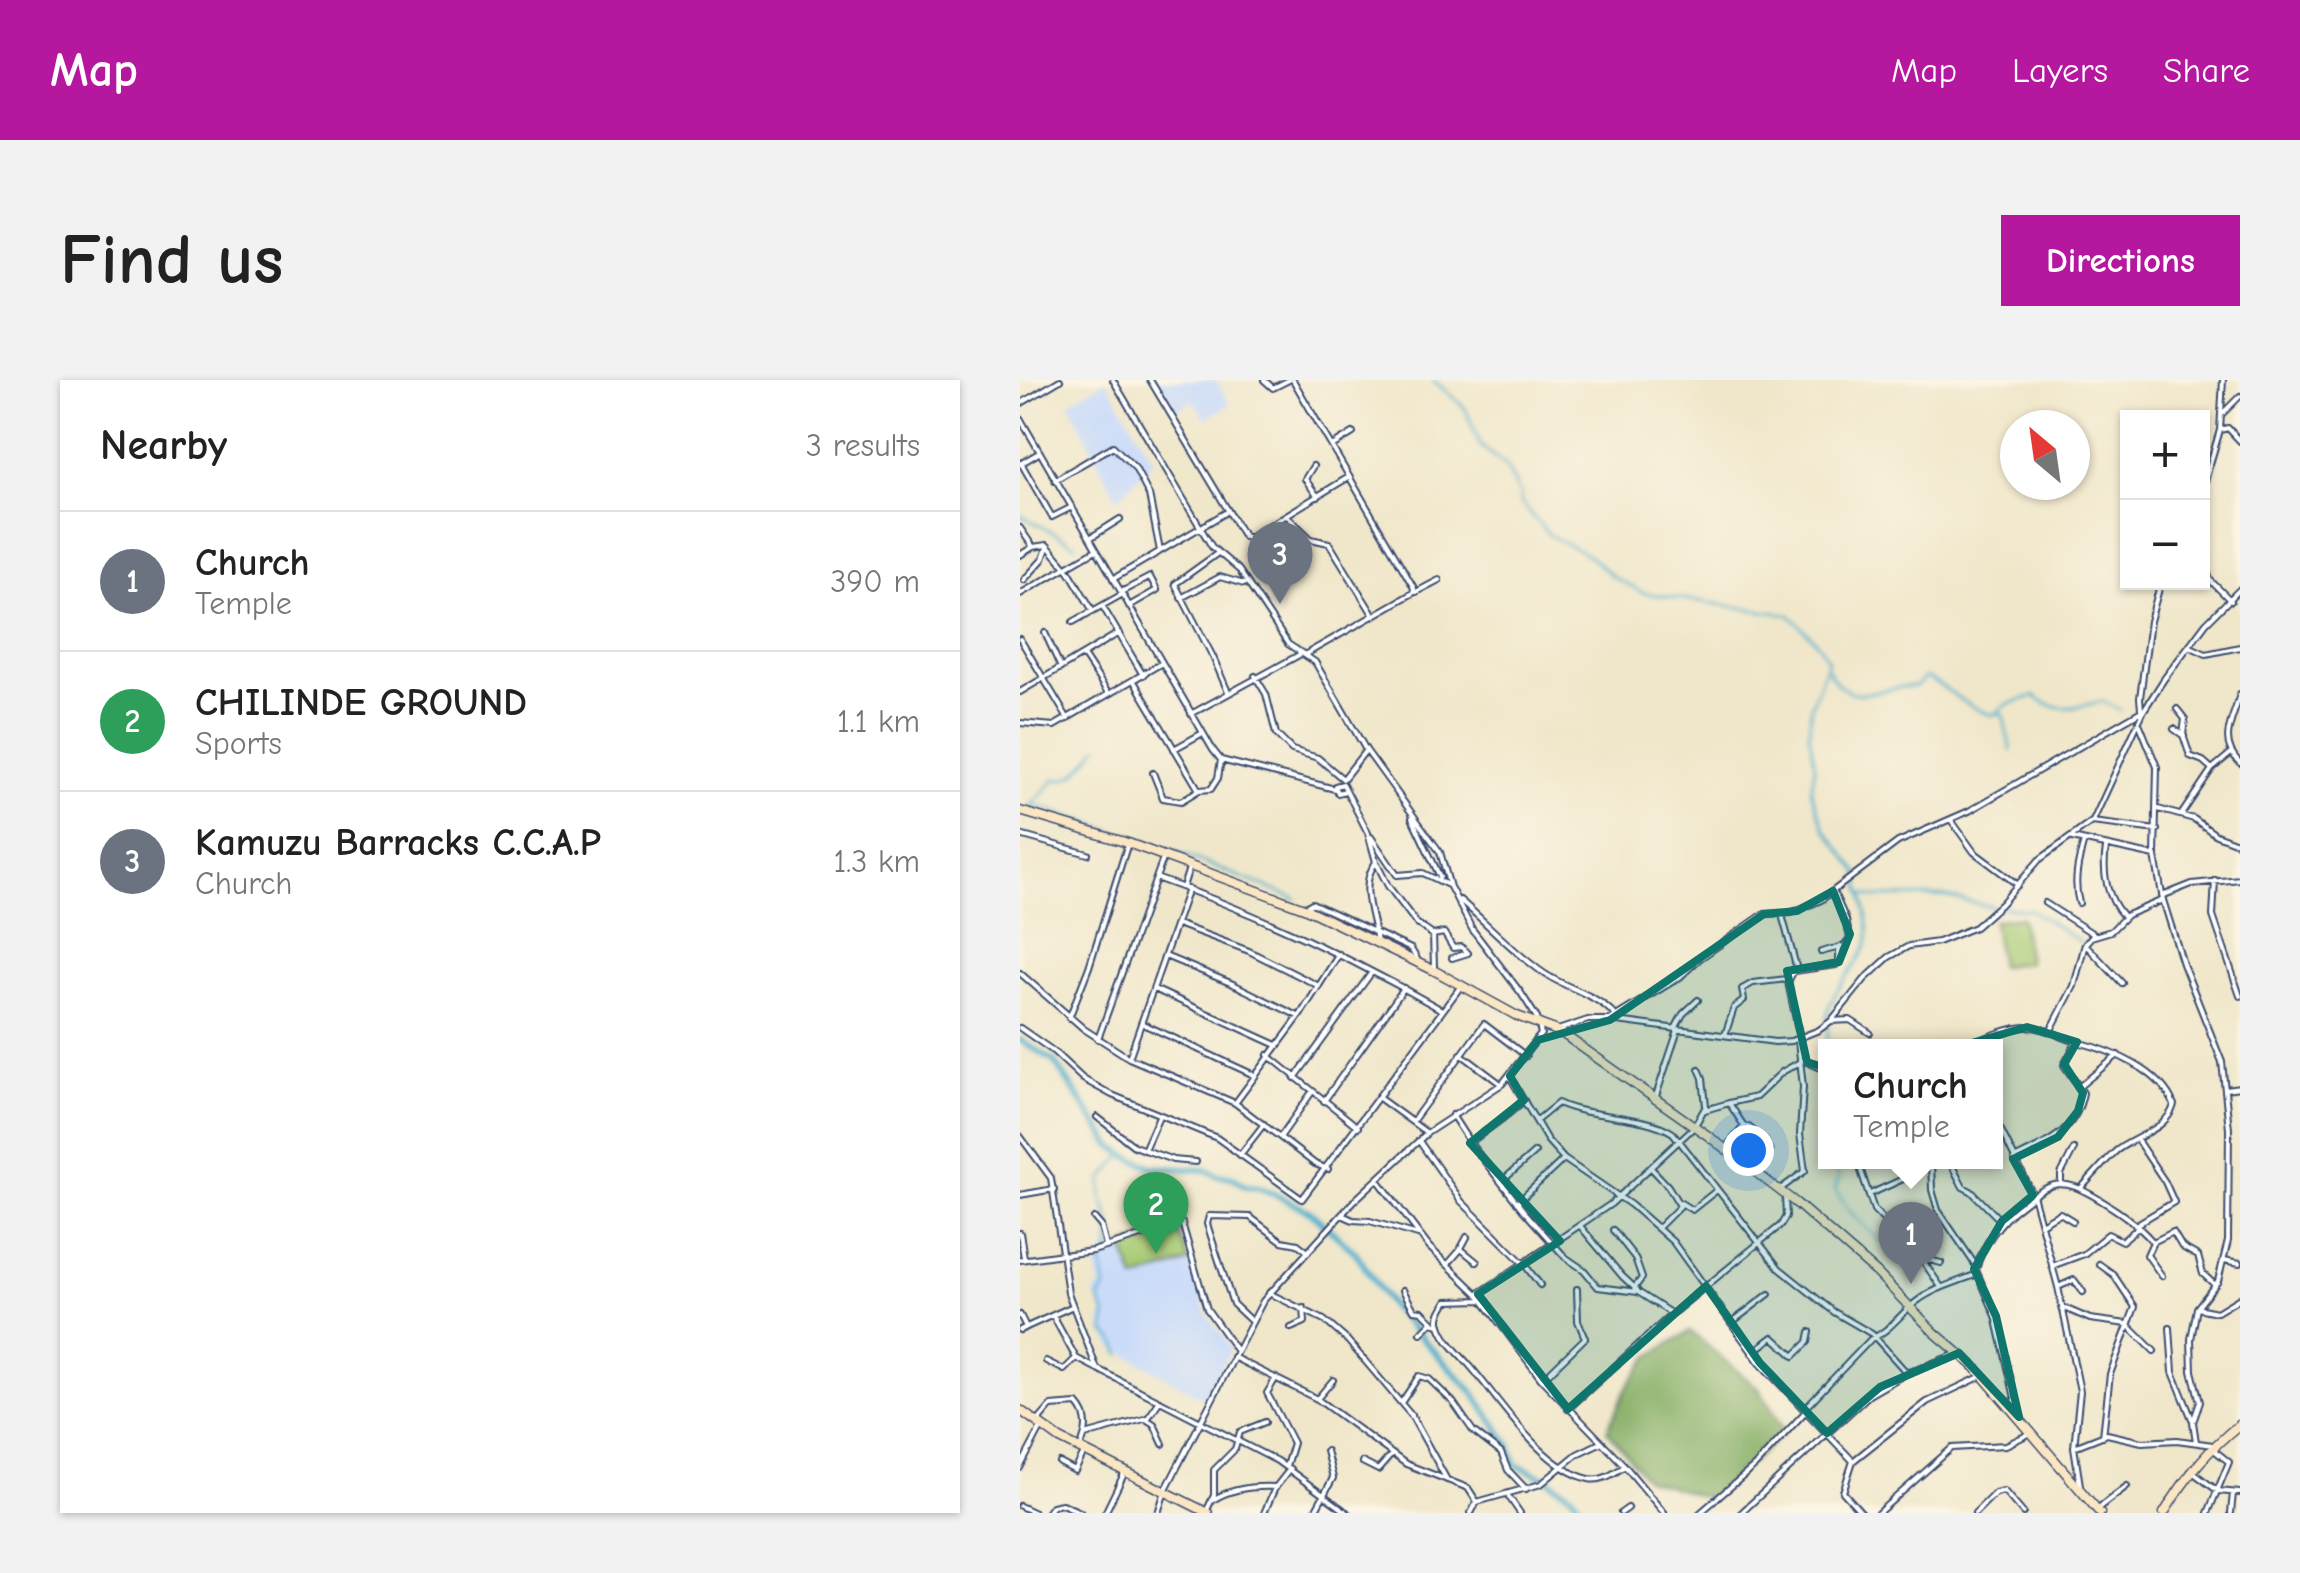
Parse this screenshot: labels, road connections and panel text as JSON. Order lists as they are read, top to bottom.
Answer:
{
  "north": "top left",
  "page": {
    "header": "Map",
    "nav": ["Map", "Layers", "Share"],
    "buttons": "Directions",
    "title": "Find us",
    "heading": ["Nearby", "3 results"],
    "map_buttons": ["+", "−"],
    "list": [
      {
        "mark": "1",
        "name": "Church",
        "note": "Temple",
        "value": "390 m"
      },
      {
        "mark": "2",
        "name": "CHILINDE GROUND",
        "note": "Sports",
        "value": "1.1 km"
      },
      {
        "mark": "3",
        "name": "Kamuzu Barracks C.C.A.P",
        "note": "Church",
        "value": "1.3 km"
      }
    ],
    "pins": ["3", "2", "1"],
    "popup": ["Church", "Temple"]
  }
}
